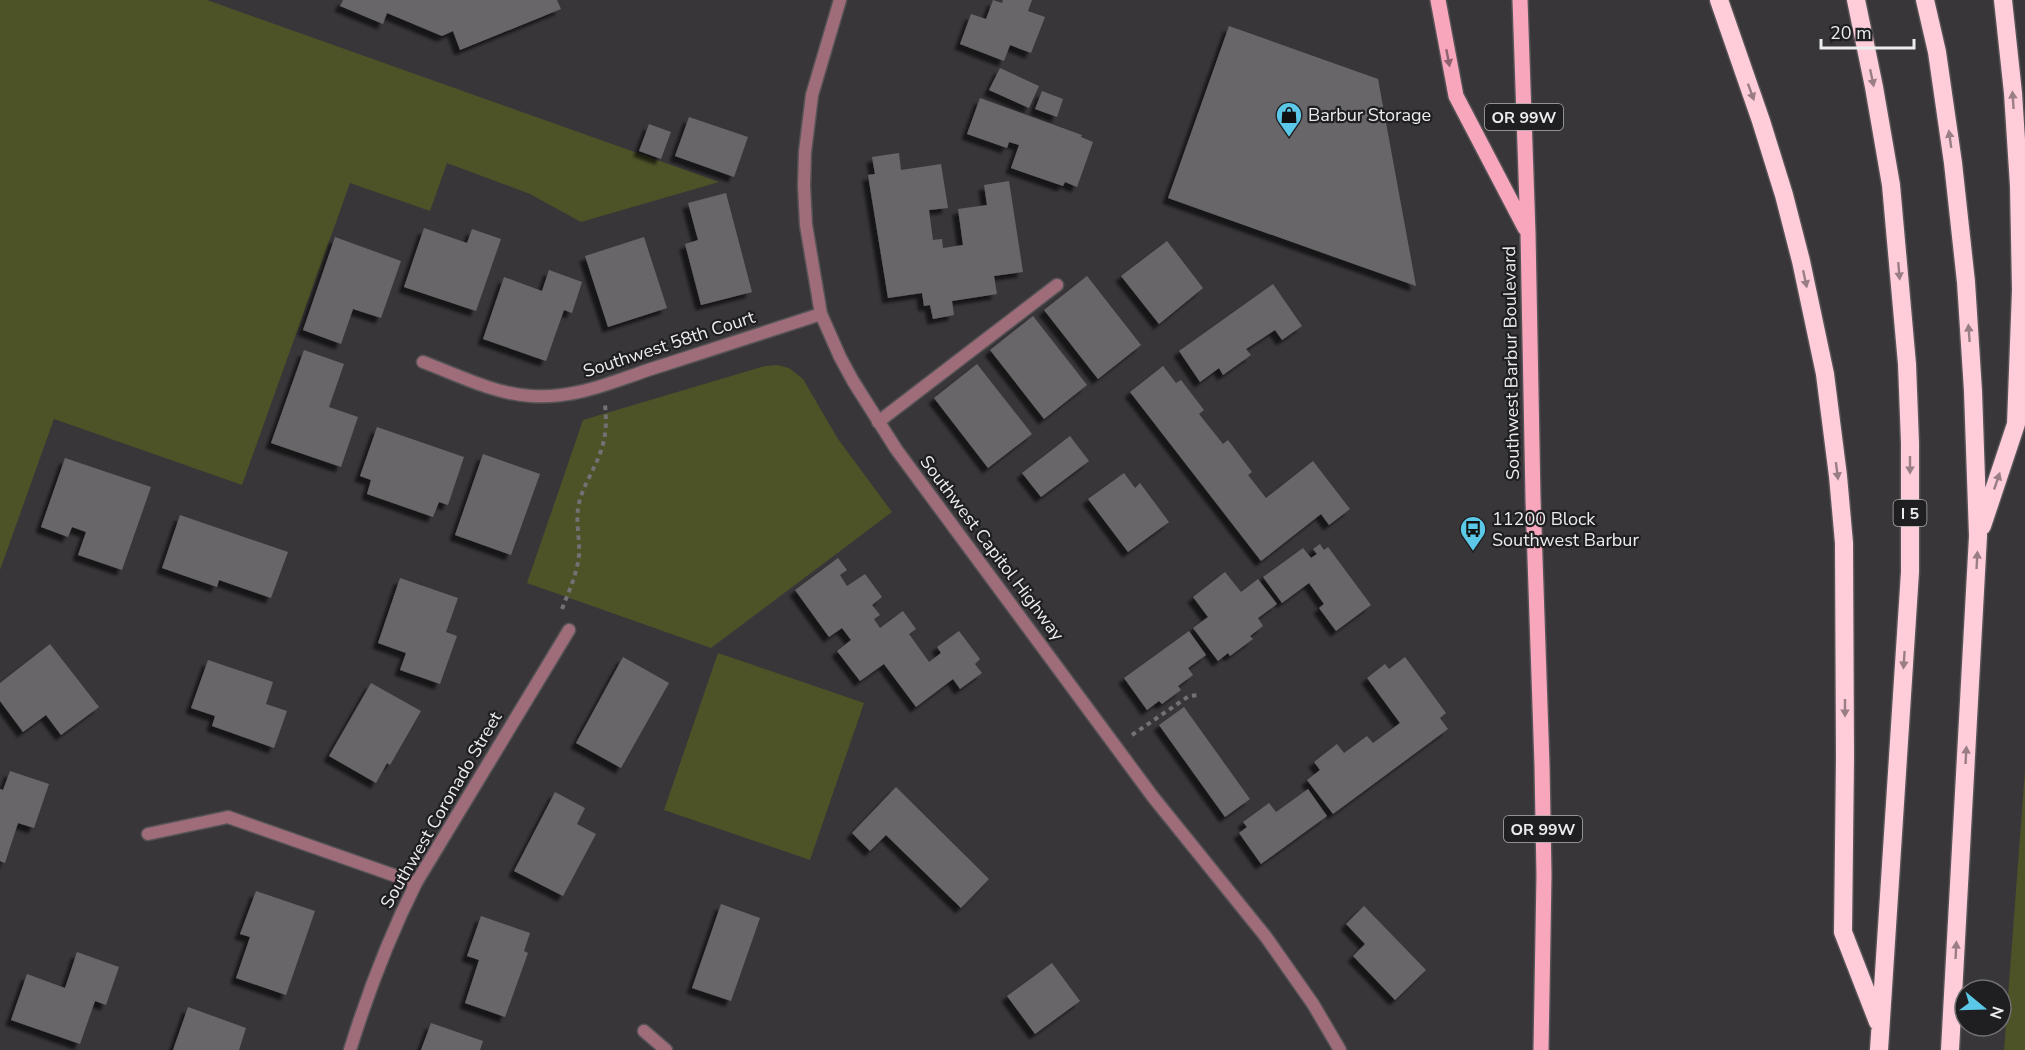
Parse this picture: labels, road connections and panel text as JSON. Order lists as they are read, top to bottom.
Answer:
{
  "streets": {
    "highway": ["I 5"],
    "main road": ["OR 99W", "Southwest Barbur Boulevard"],
    "street": ["Southwest 58th Court", "Southwest Capitol Highway", "Southwest Coronado Street"]
  },
  "crossings": [
    ["Southwest 58th Court", "Southwest Capitol Highway"]
  ],
  "places": {
    "shop": ["Barbur Storage"],
    "bus stop": ["11200 Block Southwest Barbur"]
  },
  "scale_bar": "20 m",
  "north": "right"
}
